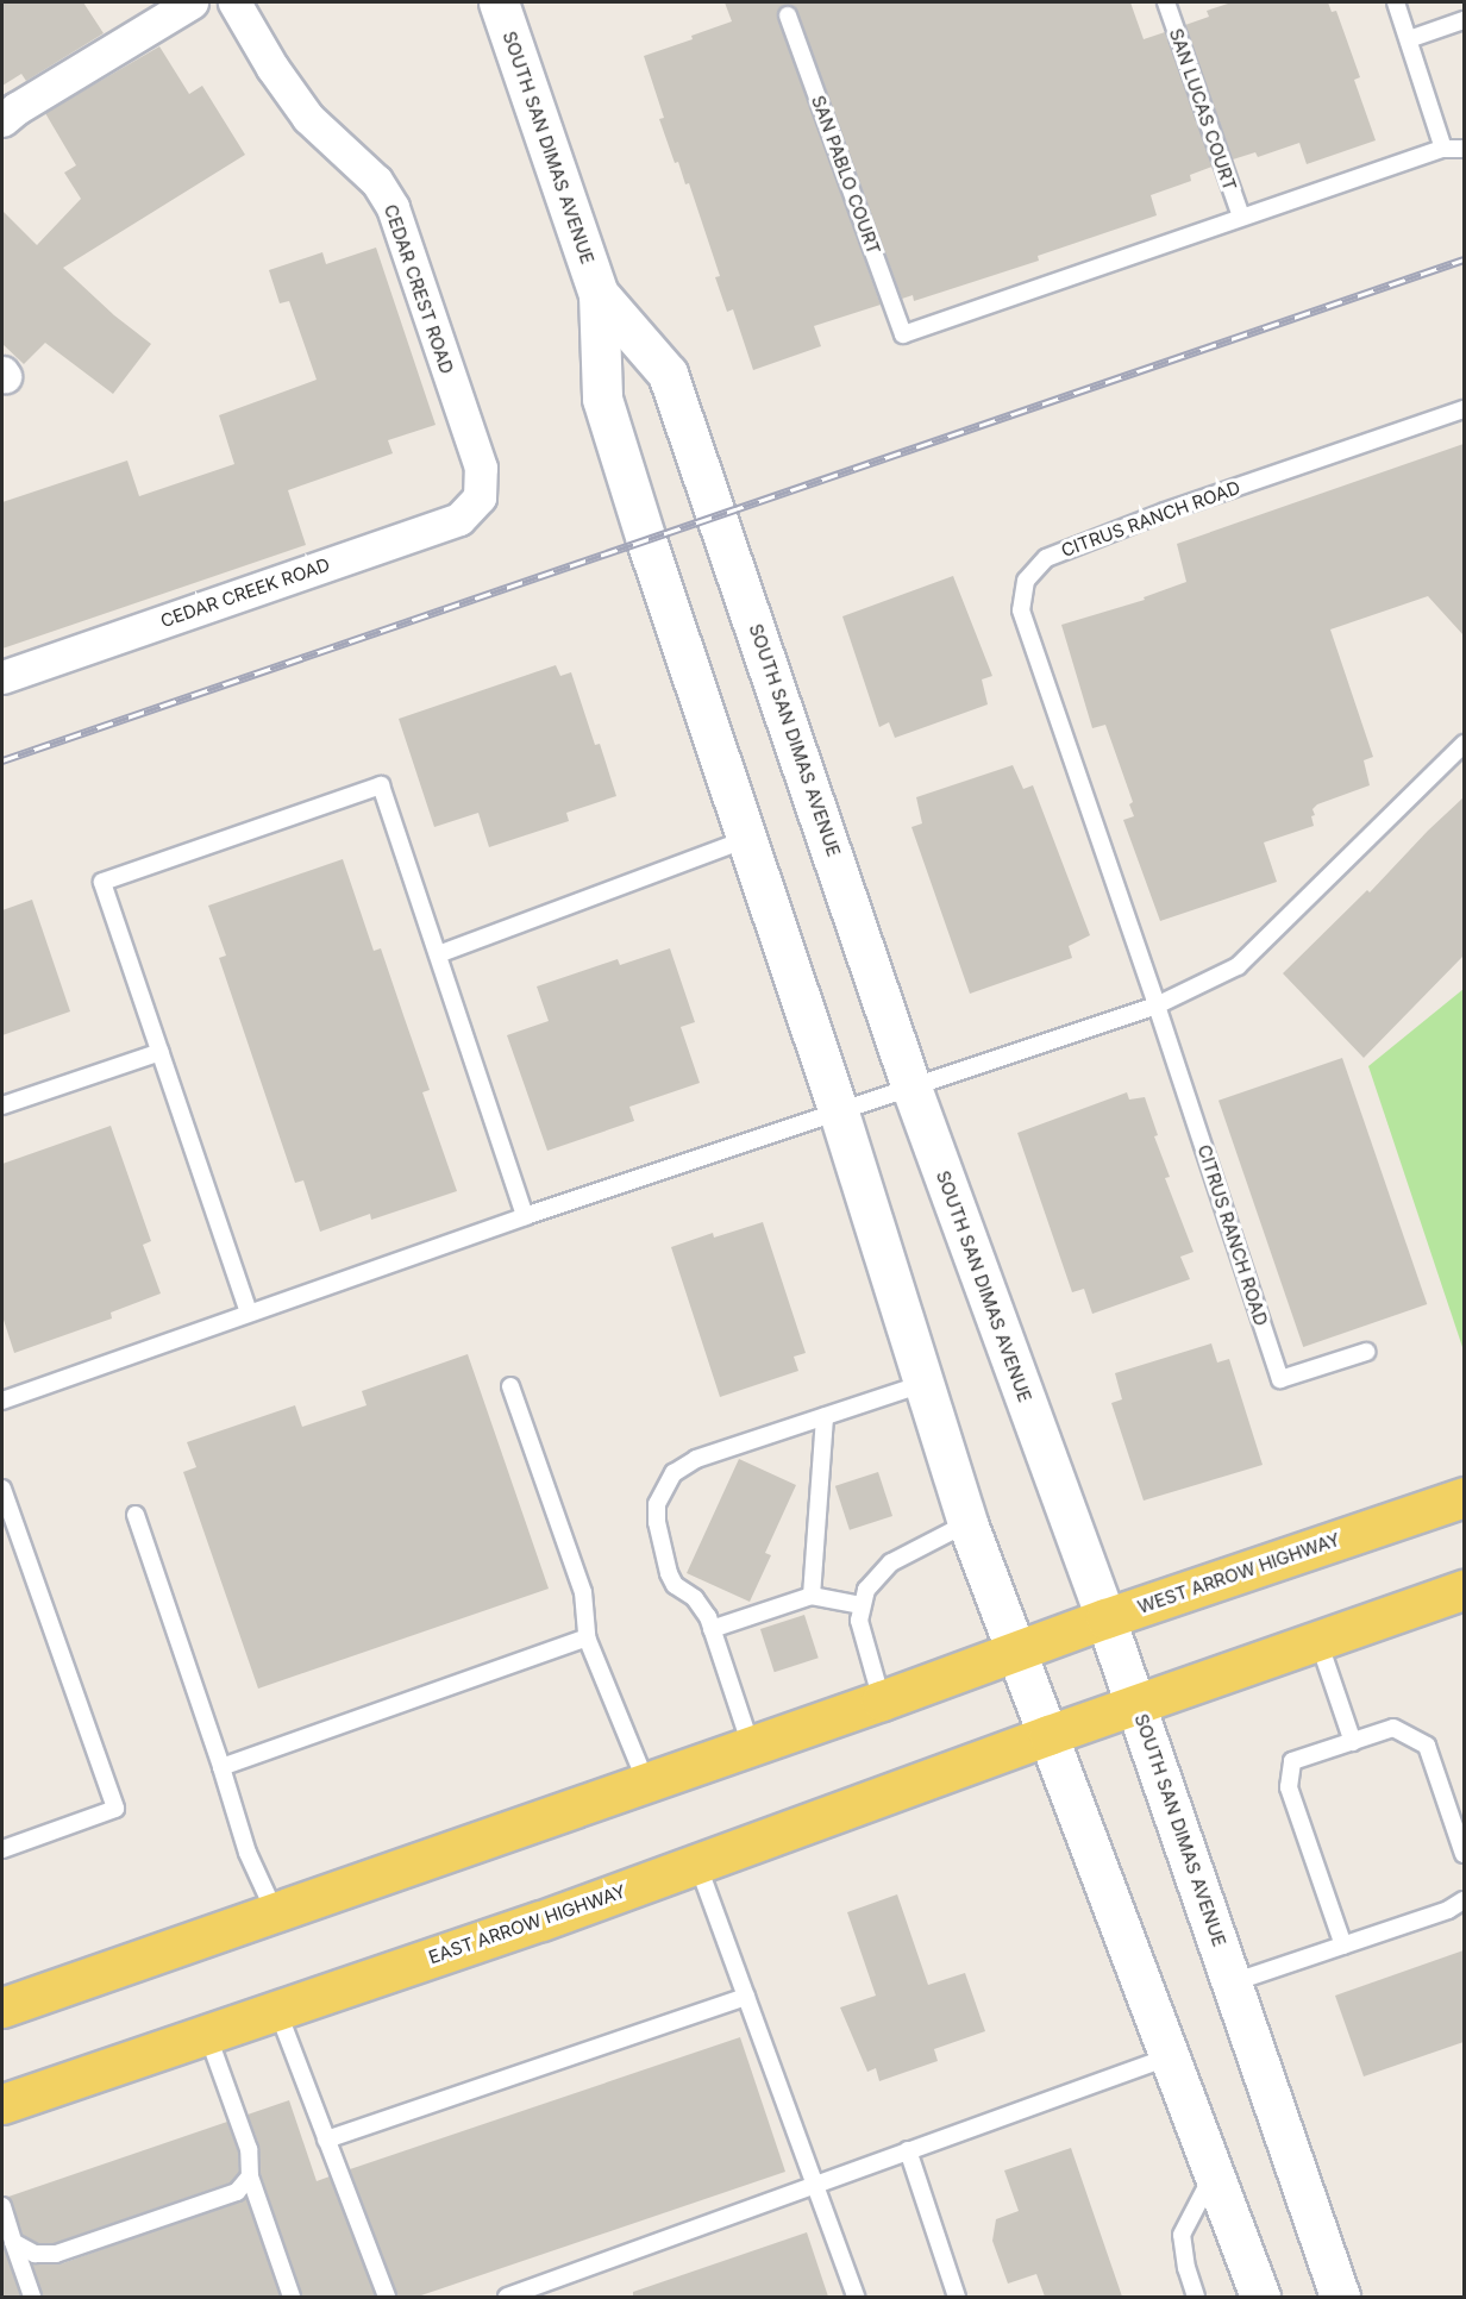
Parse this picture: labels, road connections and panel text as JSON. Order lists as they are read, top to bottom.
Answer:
{
  "streets": {
    "main road": ["WEST ARROW HIGHWAY", "EAST ARROW HIGHWAY"],
    "street": ["SOUTH SAN DIMAS AVENUE", "CEDAR CREST ROAD", "CEDAR CREEK ROAD"],
    "lane": ["SAN LUCAS COURT", "SAN PABLO COURT", "CITRUS RANCH ROAD"]
  },
  "crossings": [
    ["SAN LUCAS COURT", "SAN PABLO COURT"],
    ["SOUTH SAN DIMAS AVENUE", "WEST ARROW HIGHWAY"],
    ["SOUTH SAN DIMAS AVENUE", "EAST ARROW HIGHWAY"],
    ["CEDAR CREST ROAD", "CEDAR CREEK ROAD"]
  ]
}
